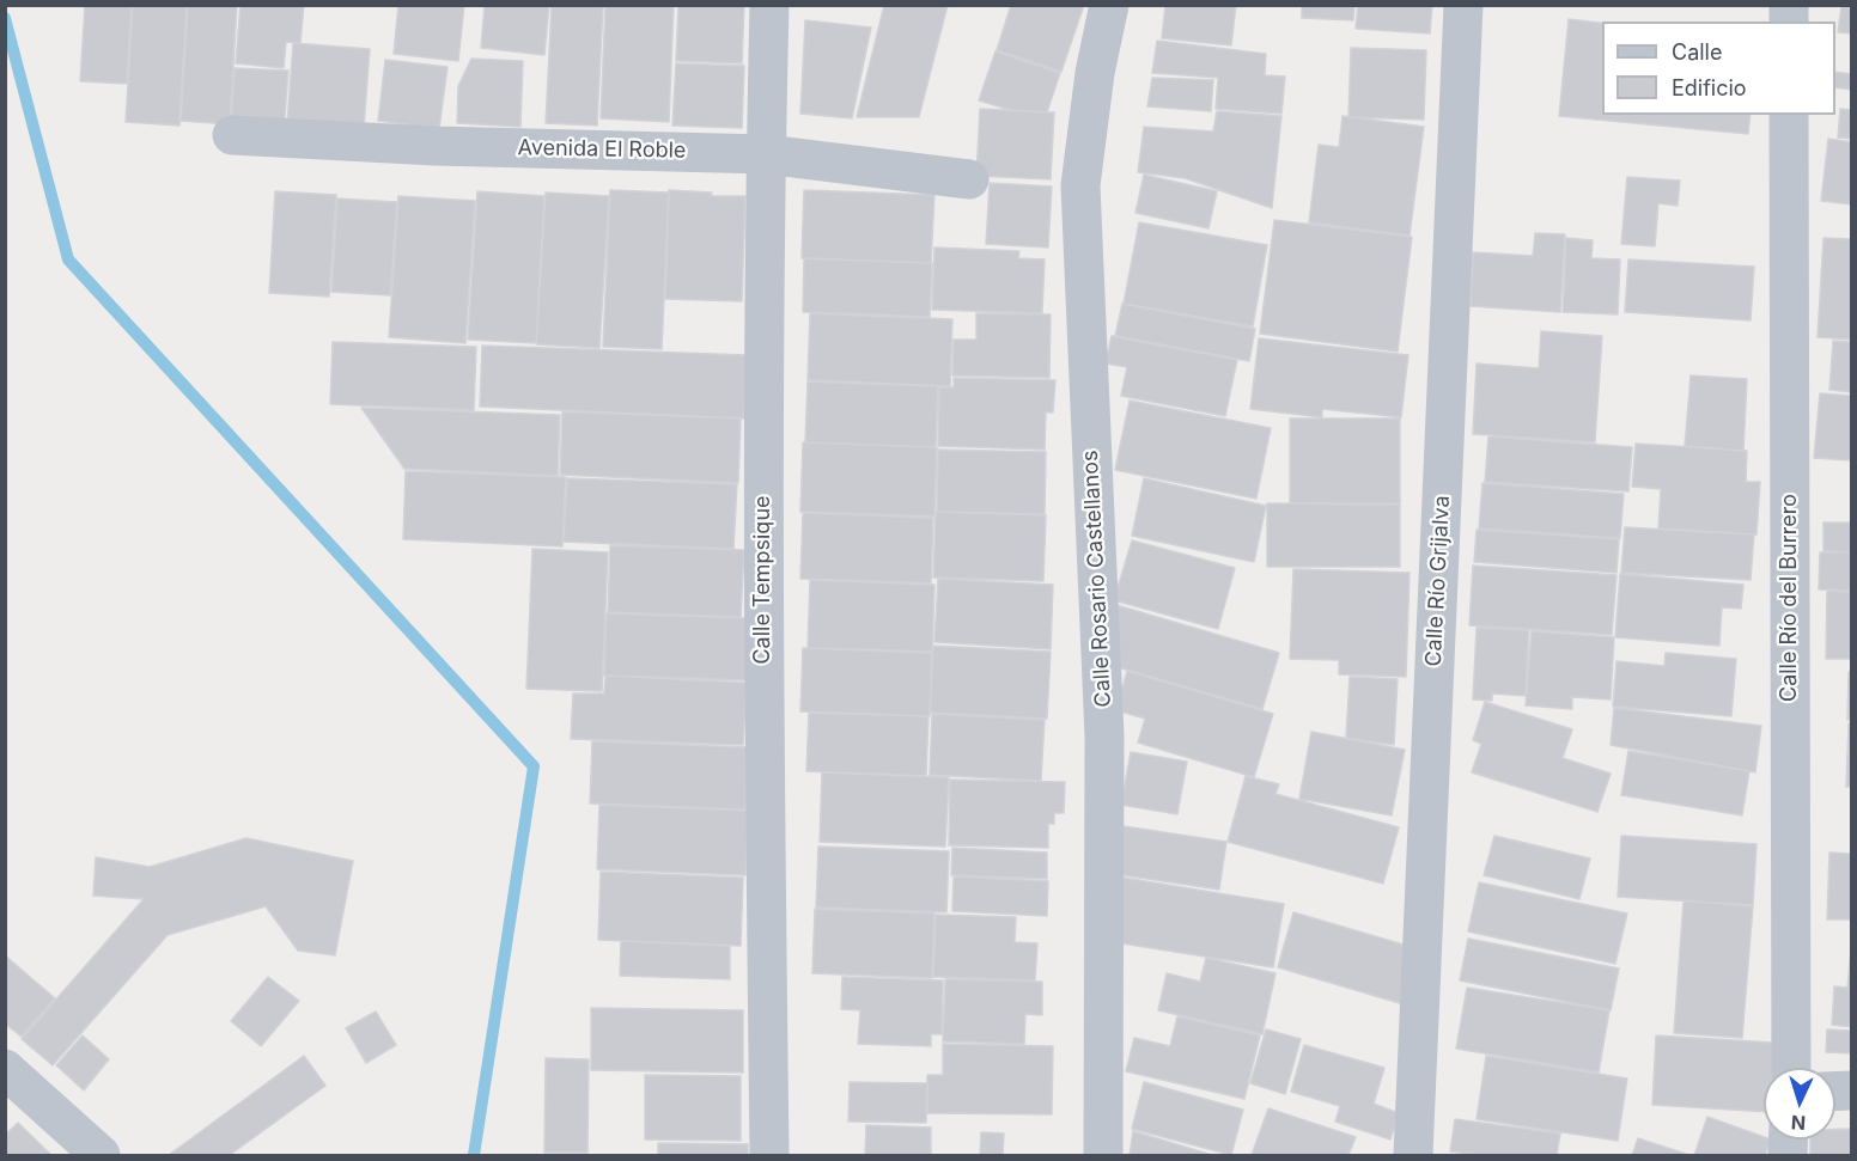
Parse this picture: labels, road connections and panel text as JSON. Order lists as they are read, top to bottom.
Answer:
{
  "streets": {
    "street": [
      "Avenida El Roble",
      "Calle Rosario Castellanos",
      "Calle Tempsique",
      "Calle Río Grijalva",
      "Calle Río del Burrero"
    ]
  },
  "crossings": [
    ["Avenida El Roble", "Calle Tempsique"]
  ],
  "legend": ["Calle", "Edificio"],
  "north": "bottom"
}
